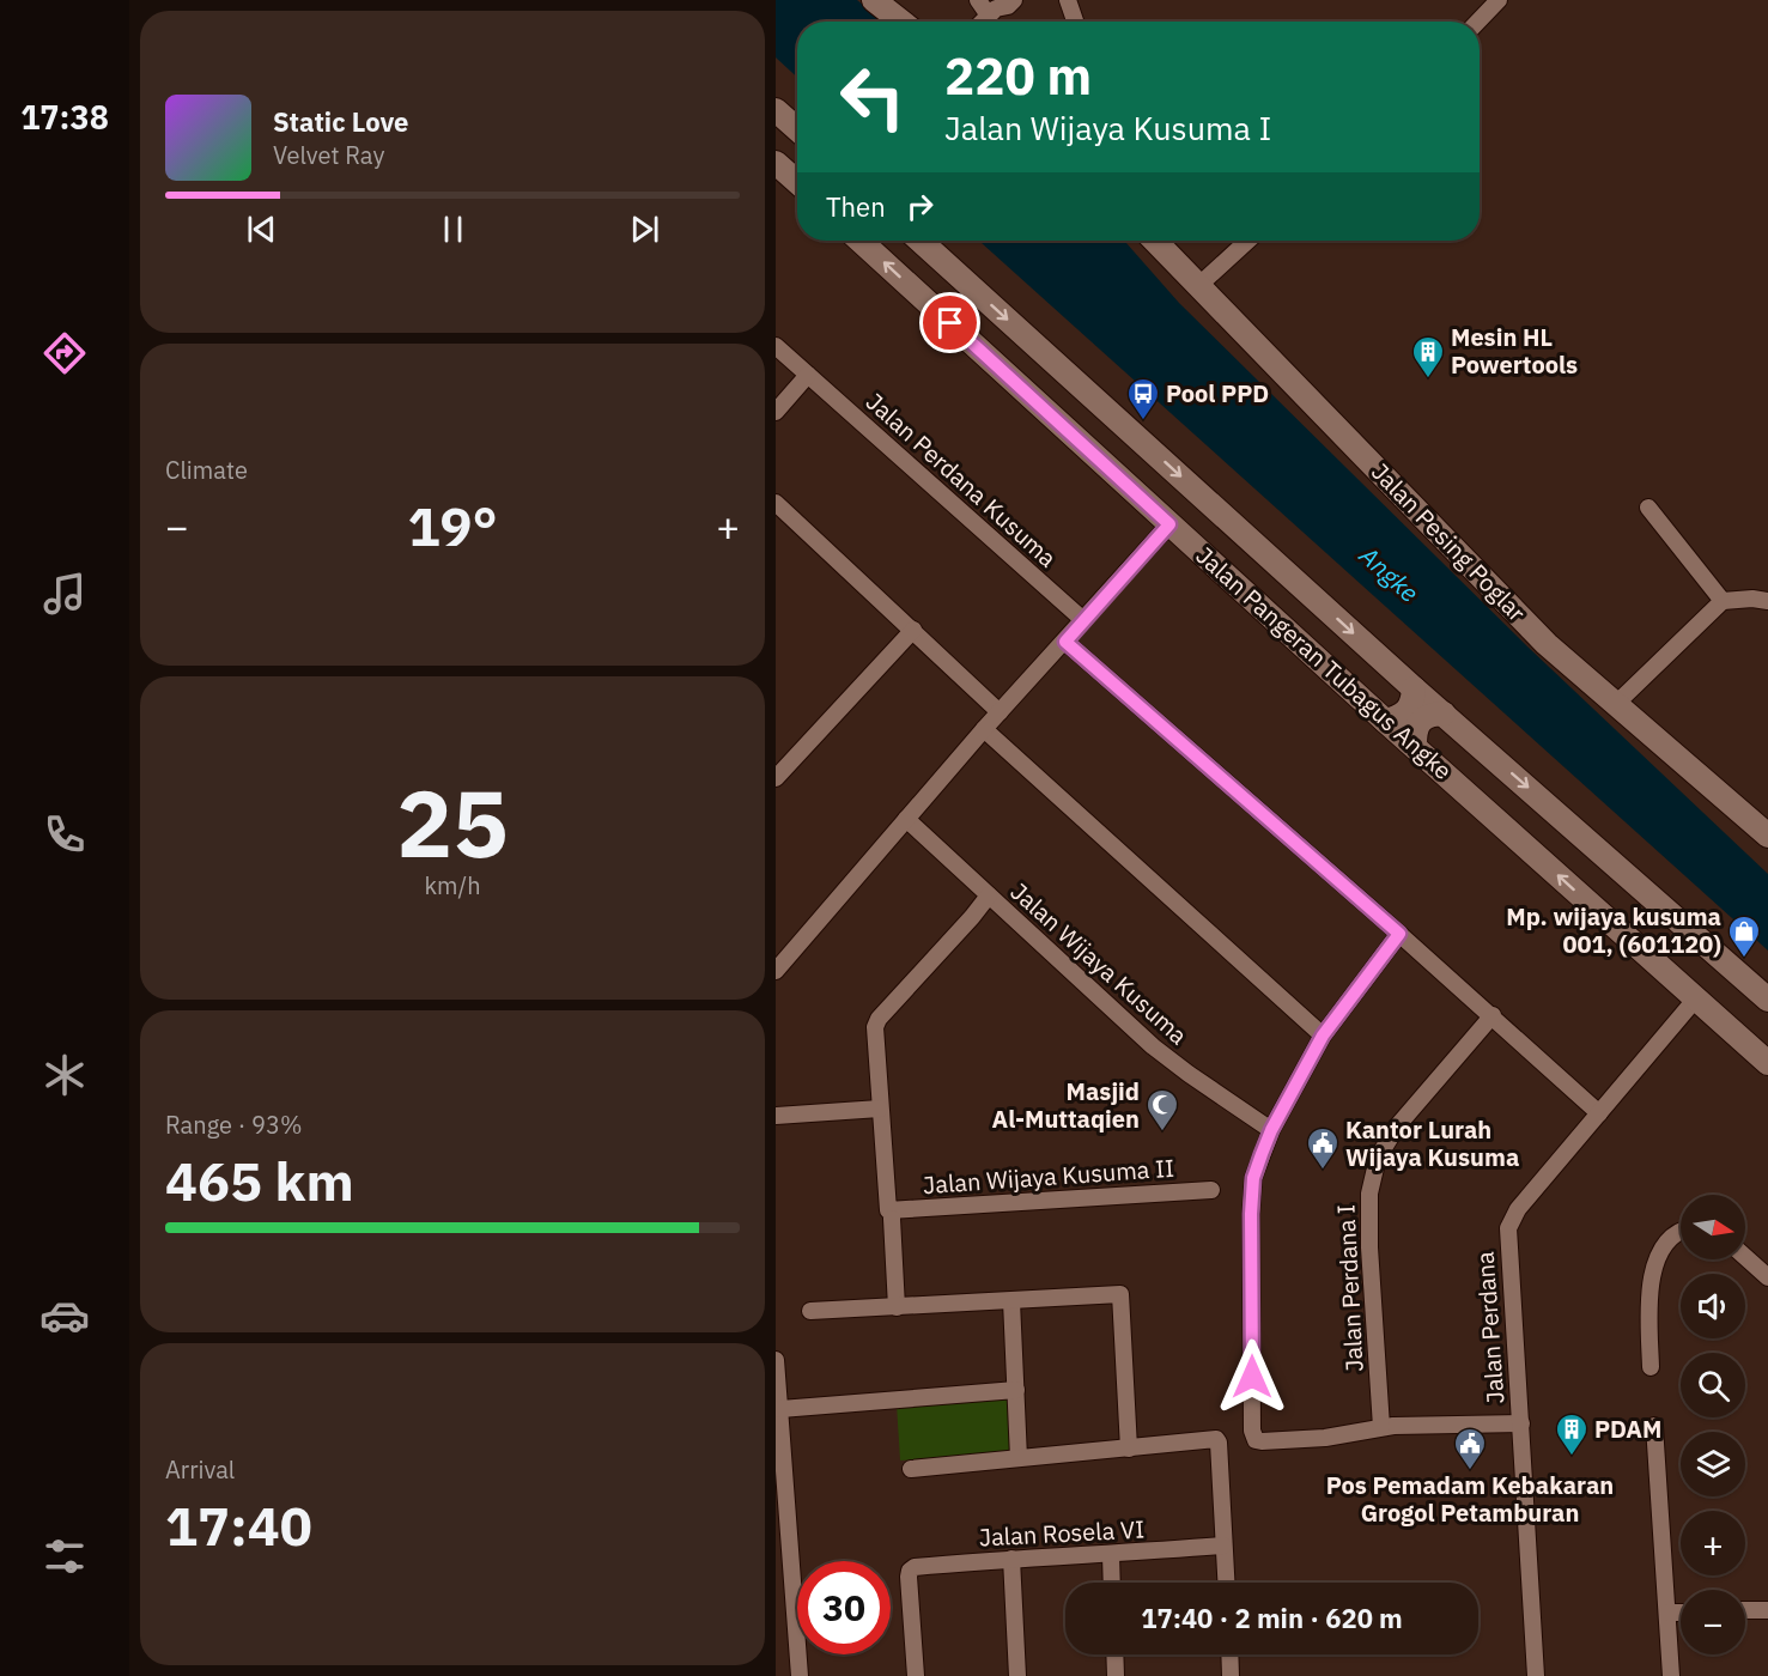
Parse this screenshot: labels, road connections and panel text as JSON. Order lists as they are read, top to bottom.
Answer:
{
  "streets": {
    "main road": ["Jalan Pesing Poglar", "Jalan Pangeran Tubagus Angke"],
    "street": [
      "Jalan Perdana Kusuma",
      "Jalan Wijaya Kusuma",
      "Jalan Wijaya Kusuma II",
      "Jalan Perdana I",
      "Jalan Perdana",
      "Jalan Rosela VI"
    ]
  },
  "crossings": [
    ["Jalan Pangeran Tubagus Angke", "Jalan Perdana"]
  ],
  "water": ["Angke"],
  "places": {
    "building": ["Mesin HL Powertools", "PDAM"],
    "bus stop": ["Pool PPD"],
    "shop": ["Mp. wijaya kusuma 001, (601120)"],
    "mosque": ["Masjid Al-Muttaqien"],
    "public building": ["Kantor Lurah Wijaya Kusuma", "Pos Pemadam Kebakaran Grogol Petamburan"]
  },
  "north": "right",
  "page": {
    "tabs": "17:38",
    "turn": ["220 m", "Jalan Wijaya Kusuma I"],
    "song": ["Static Love", "Velvet Ray"],
    "then": "Then",
    "tile": [
      "Climate",
      ["25", "km/h"],
      ["Range · 93%", "465 km"],
      ["Arrival", "17:40"]
    ],
    "heat": ["−", "19°", "+"],
    "map_buttons": ["+", "−"],
    "limit": "30",
    "trip": "17:40 · 2 min · 620 m"
  }
}
